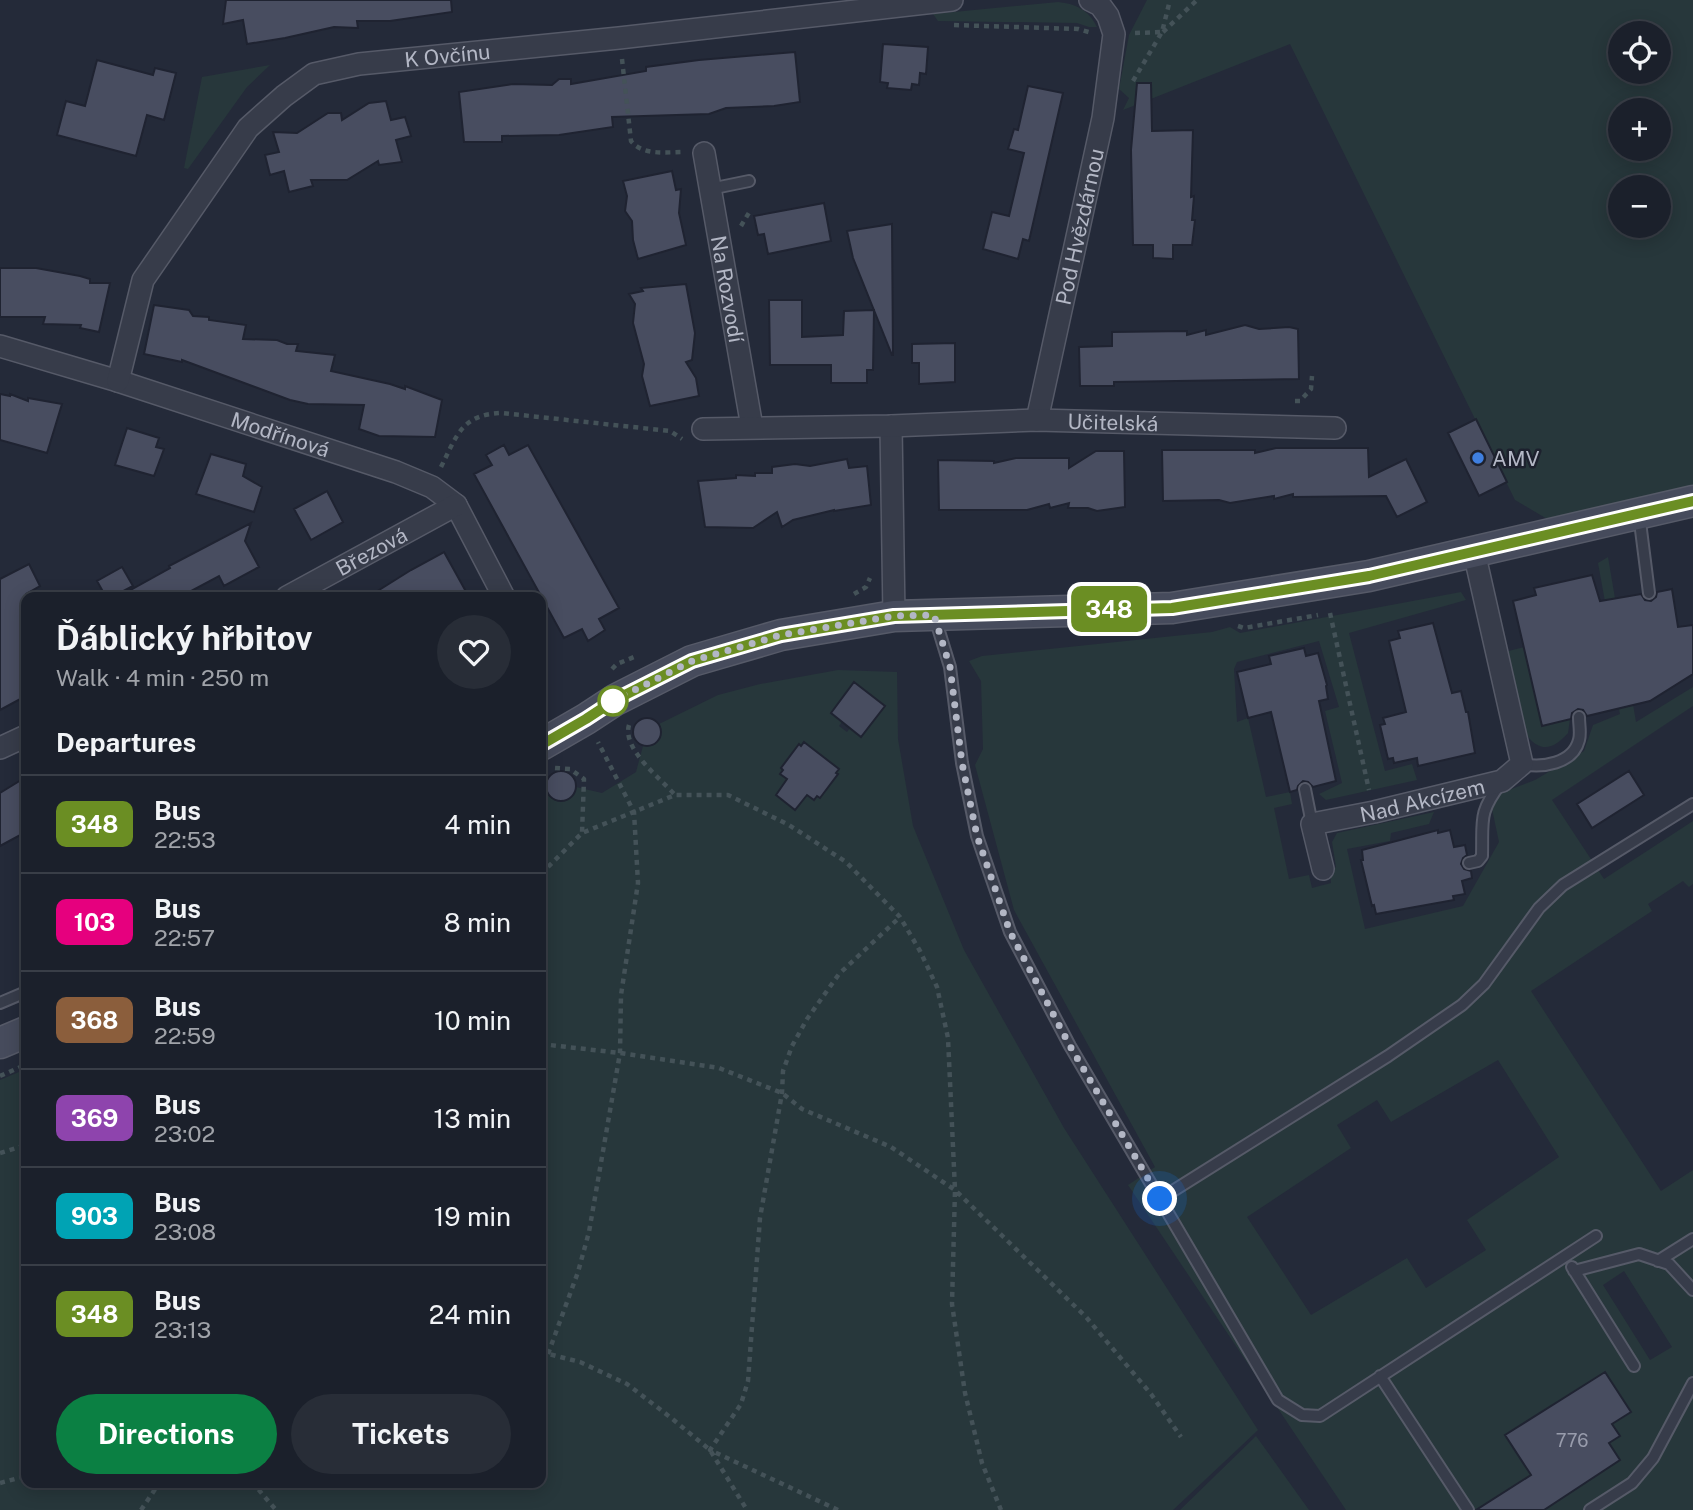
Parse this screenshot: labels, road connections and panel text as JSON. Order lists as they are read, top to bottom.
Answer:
{
  "streets": {
    "street": [
      "K Ovčínu",
      "Pod Hvězdárnou",
      "Na Rozvodí",
      "Učitelská",
      "Modřínová",
      "Březová",
      "Nad Akcízem"
    ]
  },
  "crossings": [
    ["K Ovčínu", "Modřínová"],
    ["Pod Hvězdárnou", "Učitelská"],
    ["Na Rozvodí", "Učitelská"],
    ["Modřínová", "Březová"]
  ],
  "places": ["AMV"],
  "lines": ["bus line 348"],
  "house_numbers": ["776"],
  "page": {
    "on_map": "348",
    "map_buttons": ["+", "−"],
    "heading": [
      ["Ďáblický hřbitov", "Walk · 4 min · 250 m"],
      "Departures"
    ],
    "list": [
      {
        "mark": "348",
        "name": "Bus",
        "note": "22:53",
        "value": "4 min"
      },
      {
        "mark": "103",
        "name": "Bus",
        "note": "22:57",
        "value": "8 min"
      },
      {
        "mark": "368",
        "name": "Bus",
        "note": "22:59",
        "value": "10 min"
      },
      {
        "mark": "369",
        "name": "Bus",
        "note": "23:02",
        "value": "13 min"
      },
      {
        "mark": "903",
        "name": "Bus",
        "note": "23:08",
        "value": "19 min"
      },
      {
        "mark": "348",
        "name": "Bus",
        "note": "23:13",
        "value": "24 min"
      }
    ],
    "buttons": ["Directions", "Tickets"]
  }
}
